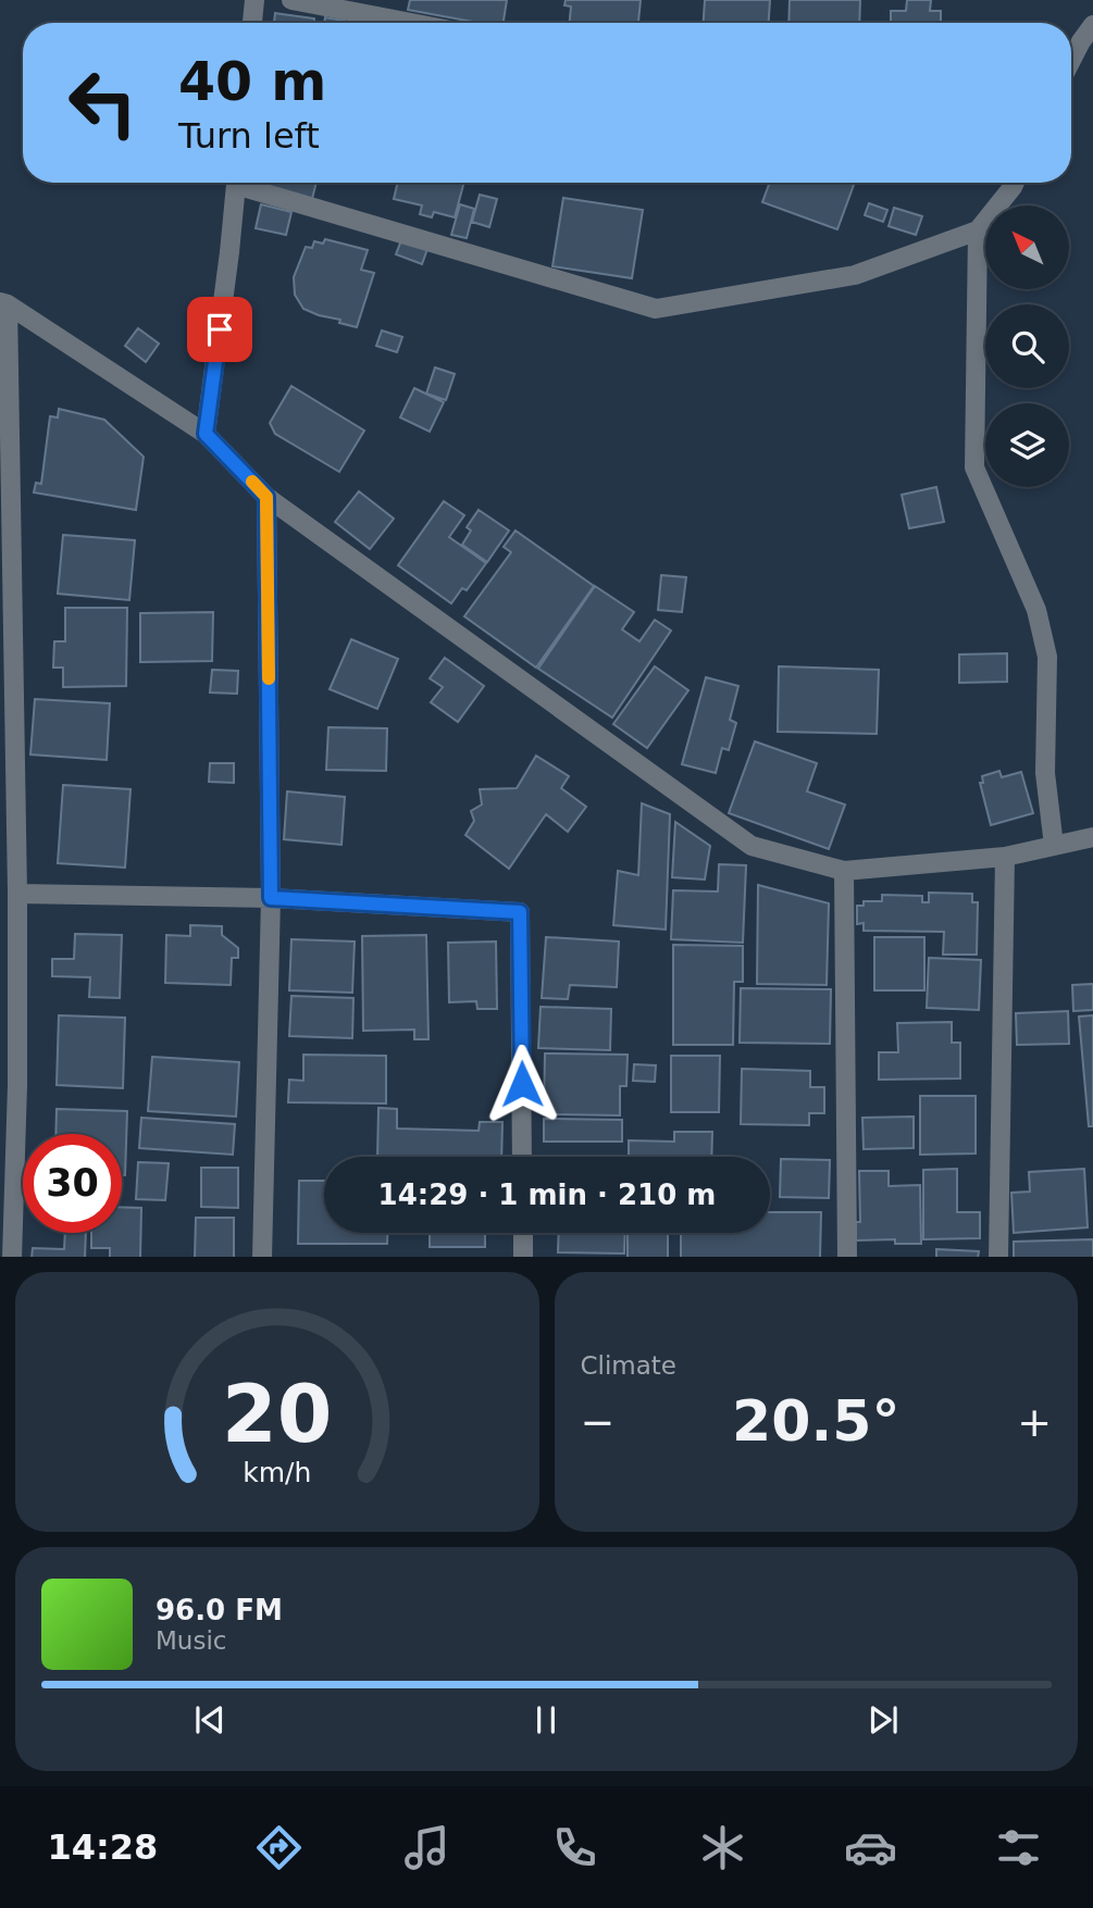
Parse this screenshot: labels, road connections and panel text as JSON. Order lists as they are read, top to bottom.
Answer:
{
  "north": "top left",
  "page": {
    "turn": ["40 m", "Turn left"],
    "limit": "30",
    "trip": "14:29 · 1 min · 210 m",
    "tile": "Climate",
    "heat": ["−", "20.5°", "+"],
    "song": ["96.0 FM", "Music"],
    "tabs": "14:28",
    "gauge": ["20", "km/h"]
  }
}
